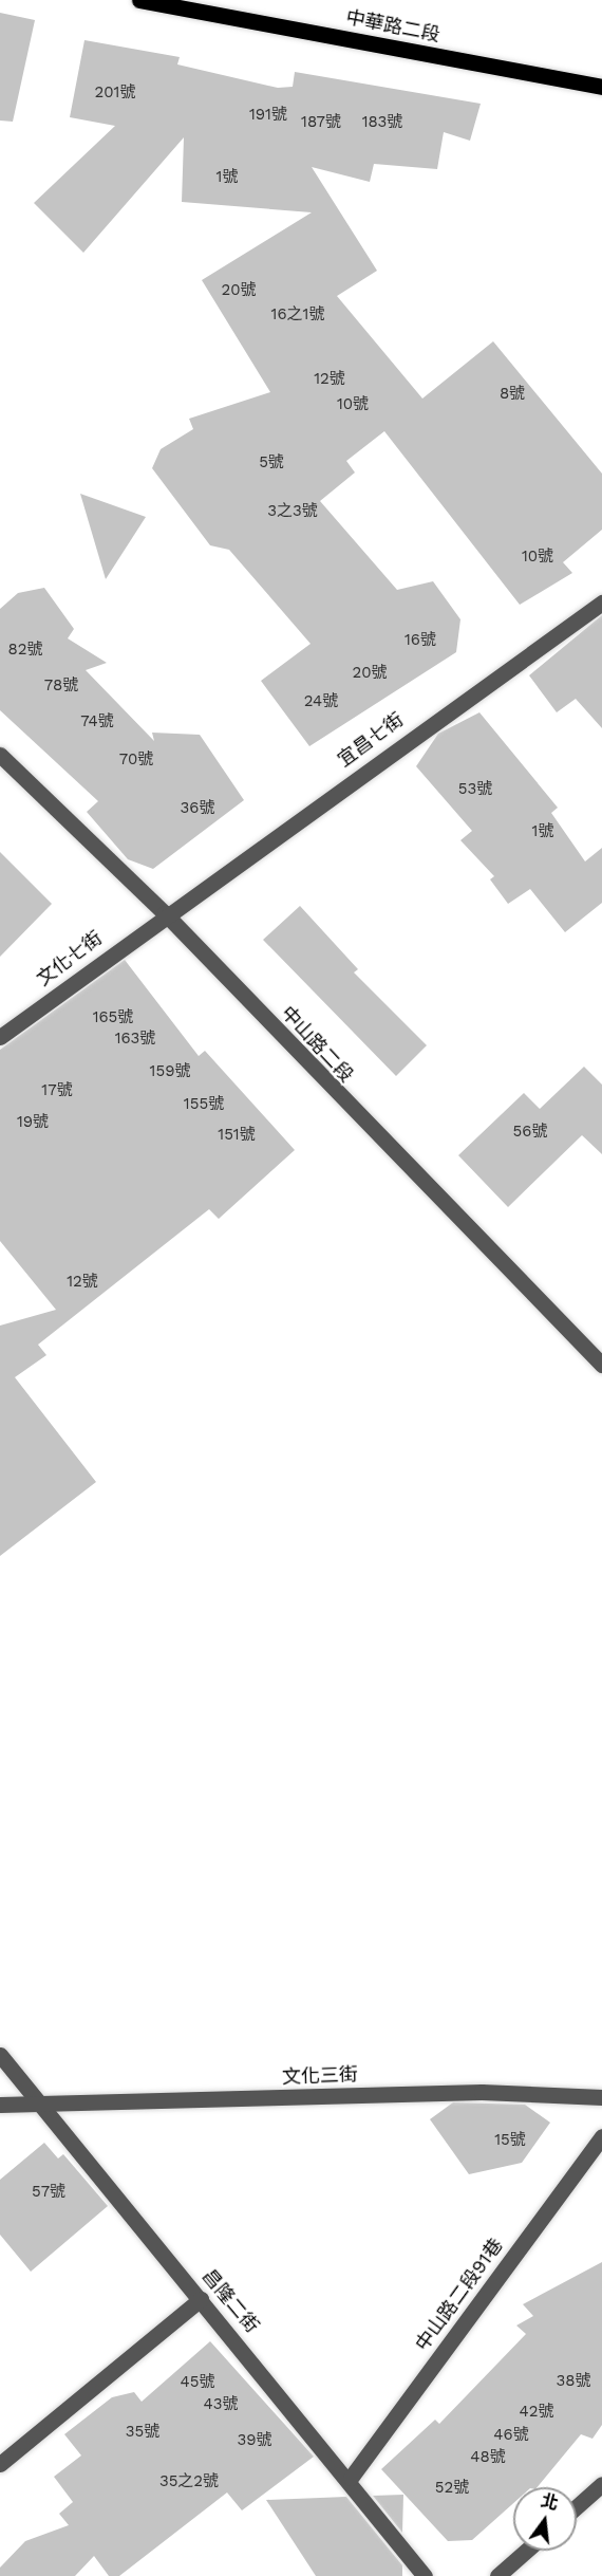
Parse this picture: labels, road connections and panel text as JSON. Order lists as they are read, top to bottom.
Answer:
{
  "streets": {
    "main road": ["中華路二段"],
    "street": [
      "宜昌七街",
      "文化七街",
      "中山路二段",
      "文化三街",
      "中山路二段91巷",
      "昌隆二街"
    ]
  },
  "crossings": [
    ["宜昌七街", "文化七街"],
    ["宜昌七街", "中山路二段"],
    ["文化七街", "中山路二段"],
    ["文化三街", "昌隆二街"],
    ["中山路二段91巷", "昌隆二街"]
  ],
  "house_numbers": [
    "201號",
    "191號",
    "187號",
    "183號",
    "1號",
    "20號",
    "16之1號",
    "12號",
    "8號",
    "10號",
    "5號",
    "3之3號",
    "10號",
    "16號",
    "82號",
    "20號",
    "78號",
    "24號",
    "74號",
    "70號",
    "53號",
    "36號",
    "1號",
    "165號",
    "163號",
    "159號",
    "17號",
    "155號",
    "19號",
    "56號",
    "151號",
    "12號",
    "15號",
    "57號",
    "38號",
    "45號",
    "43號",
    "42號",
    "35號",
    "46號",
    "39號",
    "48號",
    "35之2號",
    "52號"
  ],
  "north": "top"
}
